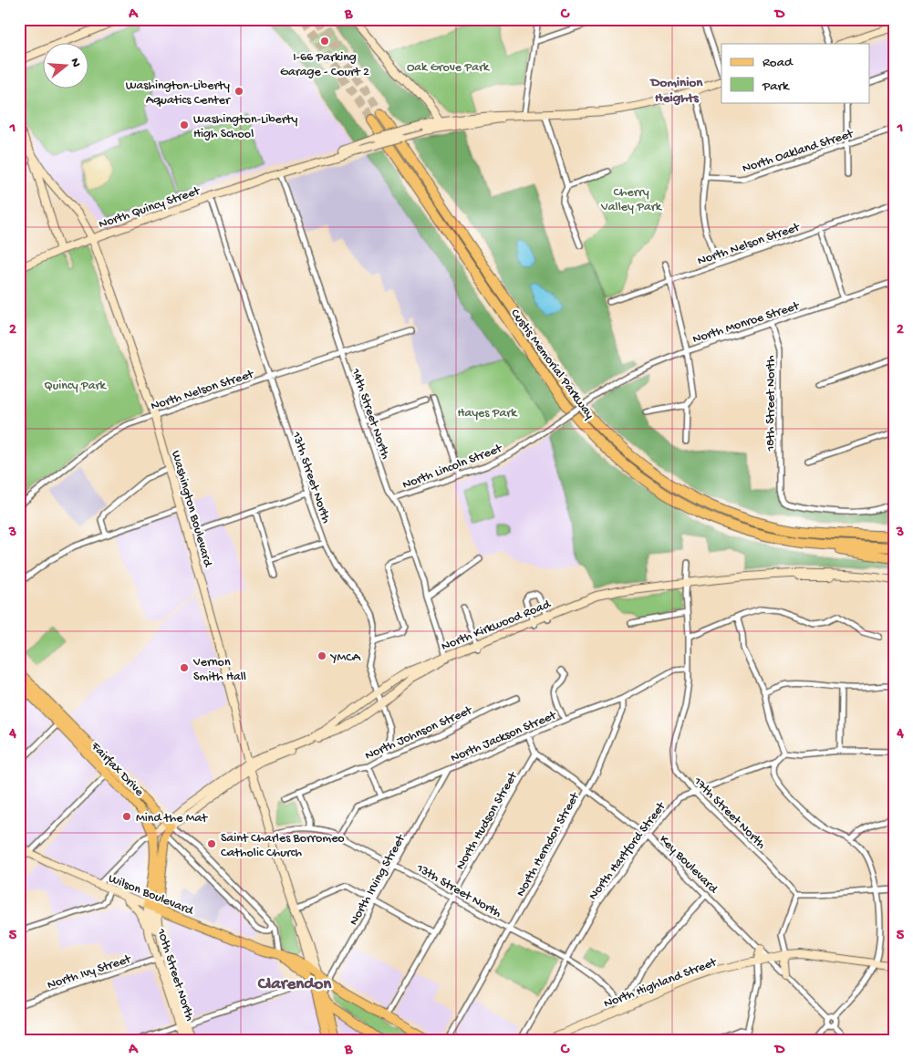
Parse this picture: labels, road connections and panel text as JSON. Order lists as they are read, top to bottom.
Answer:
{
  "streets": {
    "highway": ["Custis Memorial Parkway"],
    "main road": [
      "North Quincy Street",
      "Washington Boulevard",
      "North Kirkwood Road",
      "Fairfax Drive",
      "Wilson Boulevard",
      "10th Street North",
      "North Highland Street"
    ],
    "street": [
      "North Oakland Street",
      "North Nelson Street",
      "North Monroe Street",
      "18th Street North",
      "14th Street North",
      "North Lincoln Street",
      "13th Street North",
      "North Johnson Street",
      "North Jackson Street",
      "17th Street North",
      "North Hudson Street",
      "North Herndon Street",
      "North Hartford Street",
      "Key Boulevard",
      "North Irving Street",
      "North Ivy Street"
    ]
  },
  "crossings": [
    ["North Quincy Street", "14th Street North"],
    ["North Quincy Street", "13th Street North"],
    ["North Quincy Street", "Washington Boulevard"],
    ["North Nelson Street", "14th Street North"],
    ["North Nelson Street", "13th Street North"],
    ["North Nelson Street", "Washington Boulevard"],
    ["North Monroe Street", "18th Street North"],
    ["North Monroe Street", "North Lincoln Street"],
    ["14th Street North", "North Lincoln Street"],
    ["14th Street North", "North Kirkwood Road"],
    ["13th Street North", "Washington Boulevard"],
    ["13th Street North", "North Kirkwood Road"],
    ["13th Street North", "North Johnson Street"],
    ["13th Street North", "North Jackson Street"],
    ["13th Street North", "North Hudson Street"],
    ["13th Street North", "North Herndon Street"],
    ["13th Street North", "North Hartford Street"],
    ["13th Street North", "North Irving Street"],
    ["13th Street North", "North Highland Street"],
    ["Washington Boulevard", "North Kirkwood Road"],
    ["Washington Boulevard", "North Irving Street"],
    ["Washington Boulevard", "Wilson Boulevard"],
    ["North Kirkwood Road", "Fairfax Drive"],
    ["North Kirkwood Road", "17th Street North"],
    ["North Kirkwood Road", "10th Street North"],
    ["North Jackson Street", "17th Street North"],
    ["North Jackson Street", "North Herndon Street"],
    ["North Jackson Street", "North Irving Street"],
    ["Fairfax Drive", "Wilson Boulevard"],
    ["Fairfax Drive", "10th Street North"],
    ["17th Street North", "North Hartford Street"],
    ["North Hudson Street", "Key Boulevard"],
    ["North Hudson Street", "Wilson Boulevard"],
    ["North Herndon Street", "Key Boulevard"],
    ["North Hartford Street", "Key Boulevard"],
    ["Key Boulevard", "North Highland Street"],
    ["North Irving Street", "Wilson Boulevard"],
    ["Wilson Boulevard", "10th Street North"],
    ["North Ivy Street", "10th Street North"]
  ],
  "districts": ["Dominion Heights", "Clarendon"],
  "parks": [
    "Oak Grove Park",
    "Cherry Valley Park",
    "Quincy Park",
    "Hayes Park"
  ],
  "places": [
    "I-66 Parking Garage - Court 2",
    "Washington-Liberty Aquatics Center",
    "Washington-Liberty High School",
    "YMCA",
    "Vernon Smith Hall",
    "Mind the Mat",
    "Saint Charles Borromeo Catholic Church"
  ],
  "legend": ["Road", "Park"],
  "north": "right",
  "grid": {
    "columns": [
      "A",
      "B",
      "C",
      "D"
    ],
    "rows": [
      "1",
      "2",
      "3",
      "4",
      "5"
    ]
  }
}
